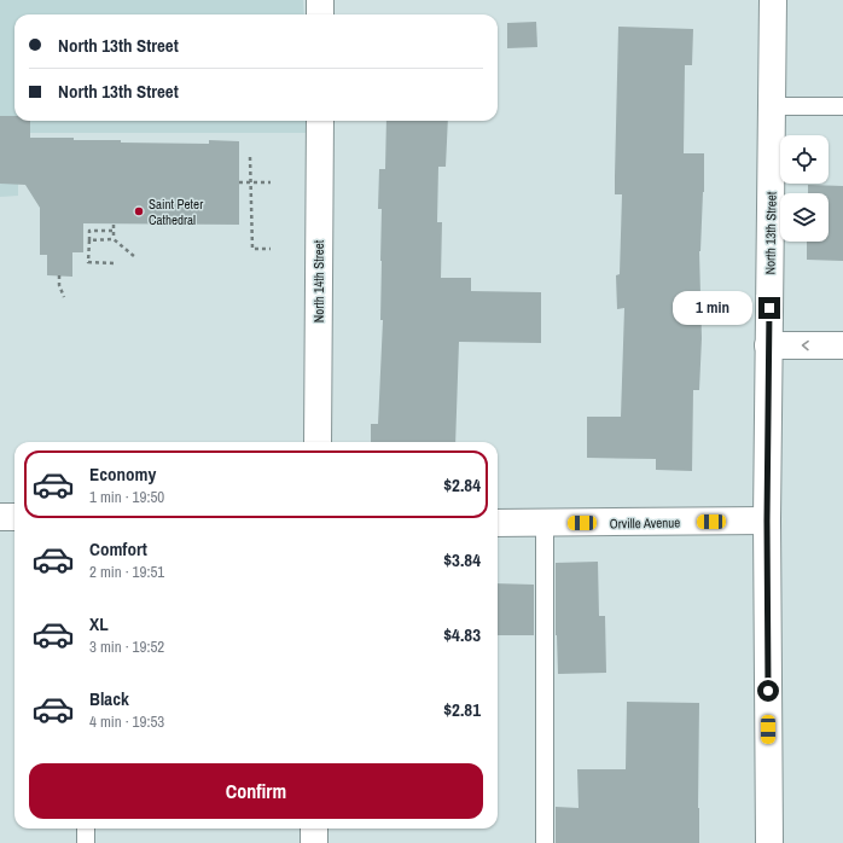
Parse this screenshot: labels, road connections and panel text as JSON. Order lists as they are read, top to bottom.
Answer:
{
  "streets": {
    "street": ["North 13th Street", "North 14th Street", "Orville Avenue"]
  },
  "crossings": [
    ["North 13th Street", "Orville Avenue"]
  ],
  "places": ["Saint Peter Cathedral"],
  "page": {
    "banner": ["North 13th Street", "North 13th Street"],
    "bubble": "1 min",
    "list": [
      {
        "name": "Economy",
        "note": "1 min · 19:50",
        "value": "$2.84"
      },
      {
        "name": "Comfort",
        "note": "2 min · 19:51",
        "value": "$3.84"
      },
      {
        "name": "XL",
        "note": "3 min · 19:52",
        "value": "$4.83"
      },
      {
        "name": "Black",
        "note": "4 min · 19:53",
        "value": "$2.81"
      }
    ],
    "buttons": "Confirm"
  }
}
